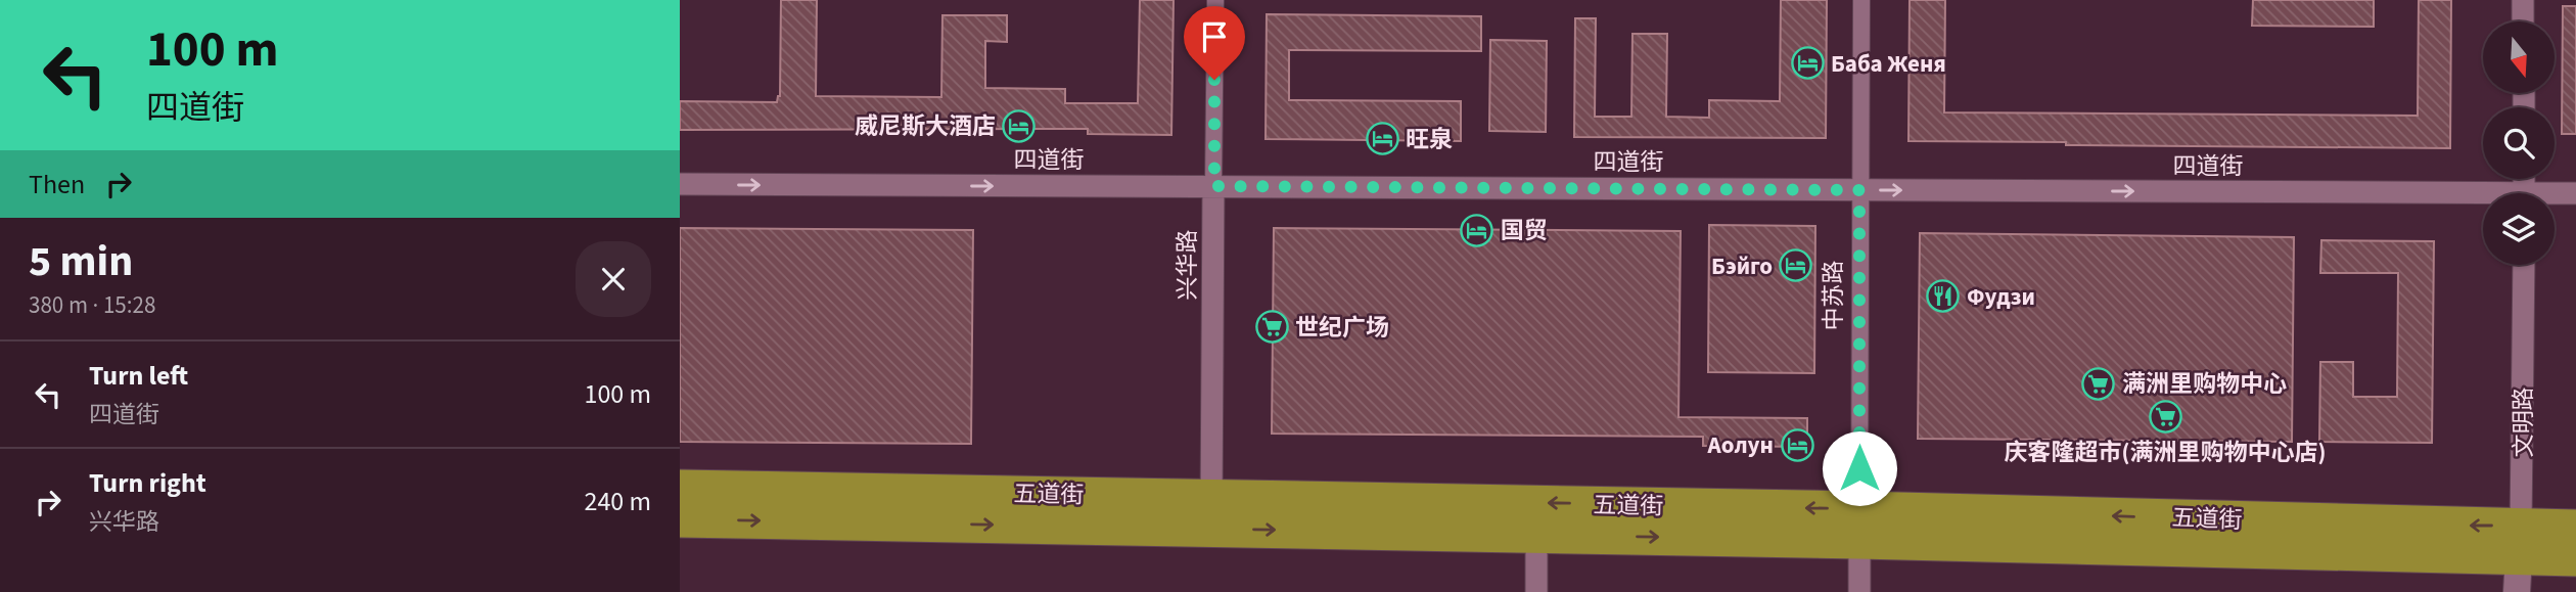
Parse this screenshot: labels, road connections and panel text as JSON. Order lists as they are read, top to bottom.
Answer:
{
  "streets": {
    "highway": ["五道街"],
    "street": [
      "四道街",
      "兴华路",
      "中苏路",
      "文明路"
    ]
  },
  "crossings": [
    ["四道街", "兴华路"],
    ["四道街", "中苏路"],
    ["兴华路", "五道街"],
    ["中苏路", "五道街"],
    ["文明路", "五道街"]
  ],
  "one_way": ["四道街"],
  "places": {
    "hotel": [
      "Баба Женя",
      "威尼斯大酒店",
      "旺泉",
      "国贸",
      "Бэйго",
      "Аолун"
    ],
    "restaurant": ["Фудзи"],
    "supermarket": ["世纪广场", "满洲里购物中心", "庆客隆超市(满洲里购物中心店)"]
  },
  "north": "bottom",
  "page": {
    "turn": ["100 m", "四道街"],
    "then": "Then",
    "heading": ["5 min", "380 m · 15:28"],
    "list": [
      {
        "name": "Turn left",
        "note": "四道街",
        "value": "100 m"
      },
      {
        "name": "Turn right",
        "note": "兴华路",
        "value": "240 m"
      }
    ]
  }
}
